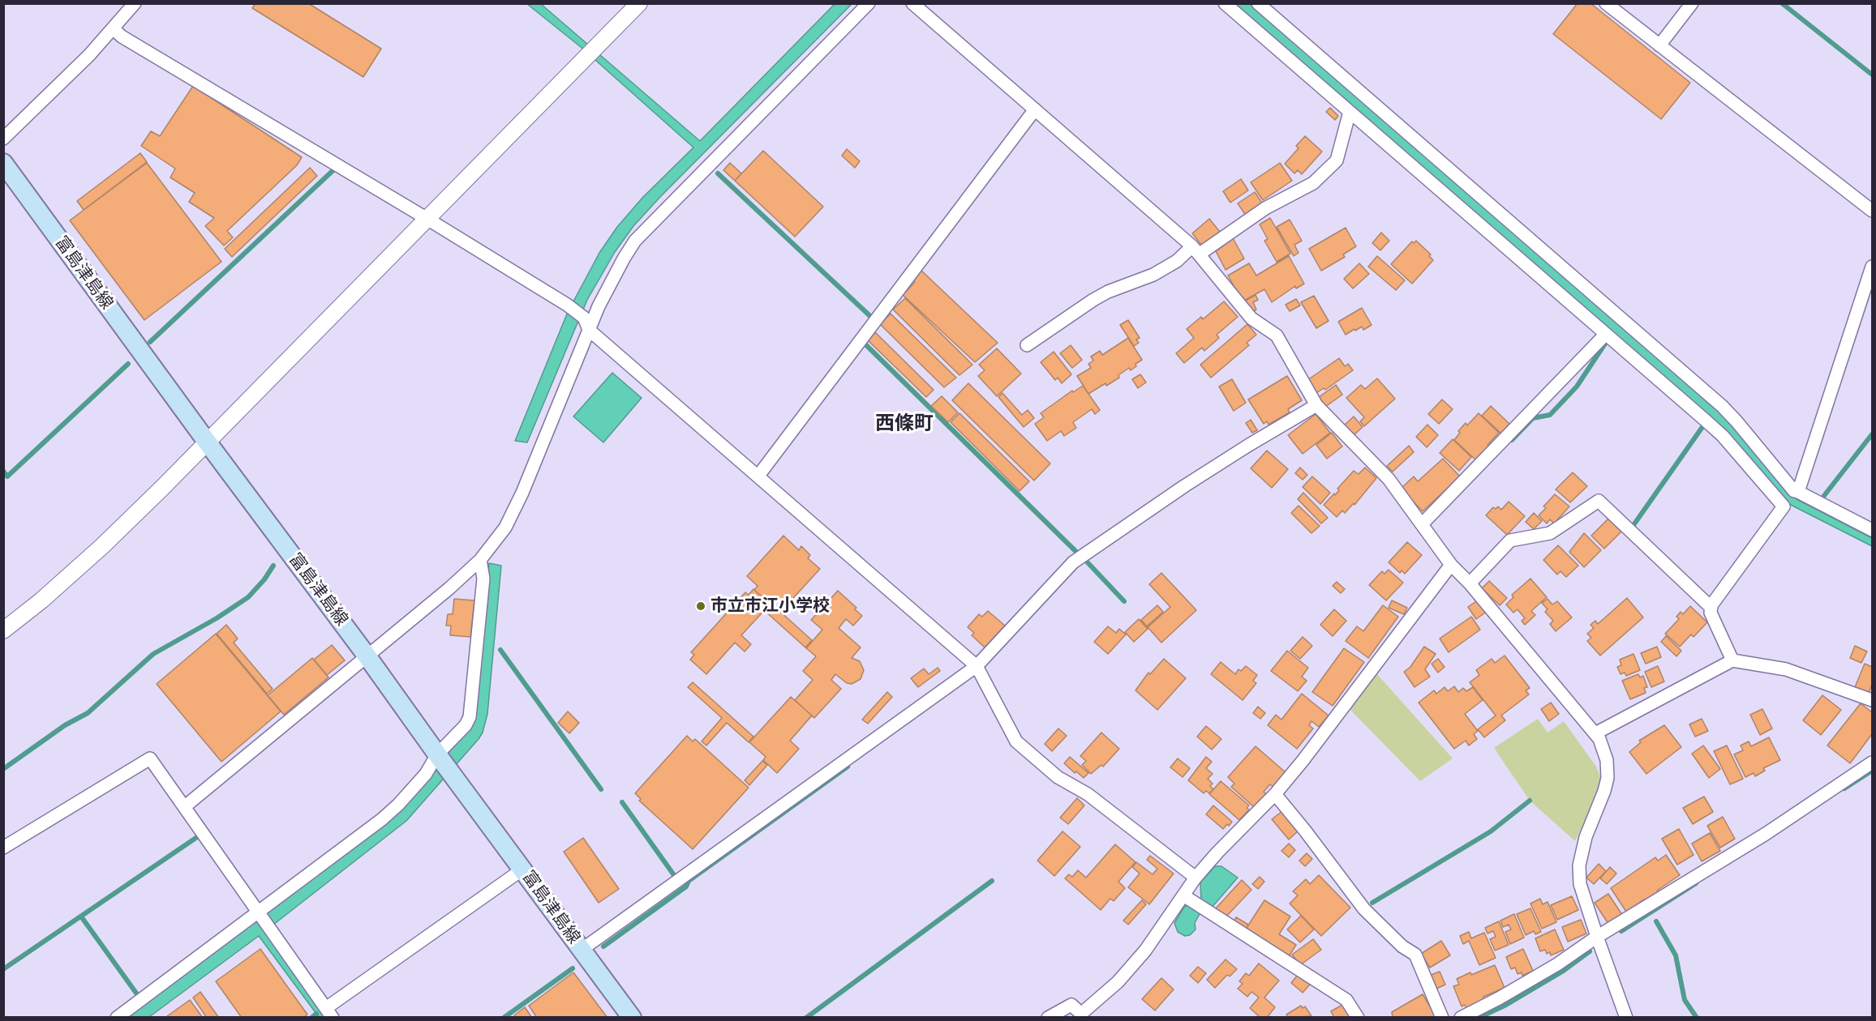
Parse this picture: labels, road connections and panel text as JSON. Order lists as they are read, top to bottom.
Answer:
{
  "streets": {
    "main road": ["富島津島線"]
  },
  "districts": ["西條町"],
  "places": ["市立市江小学校"]
}
